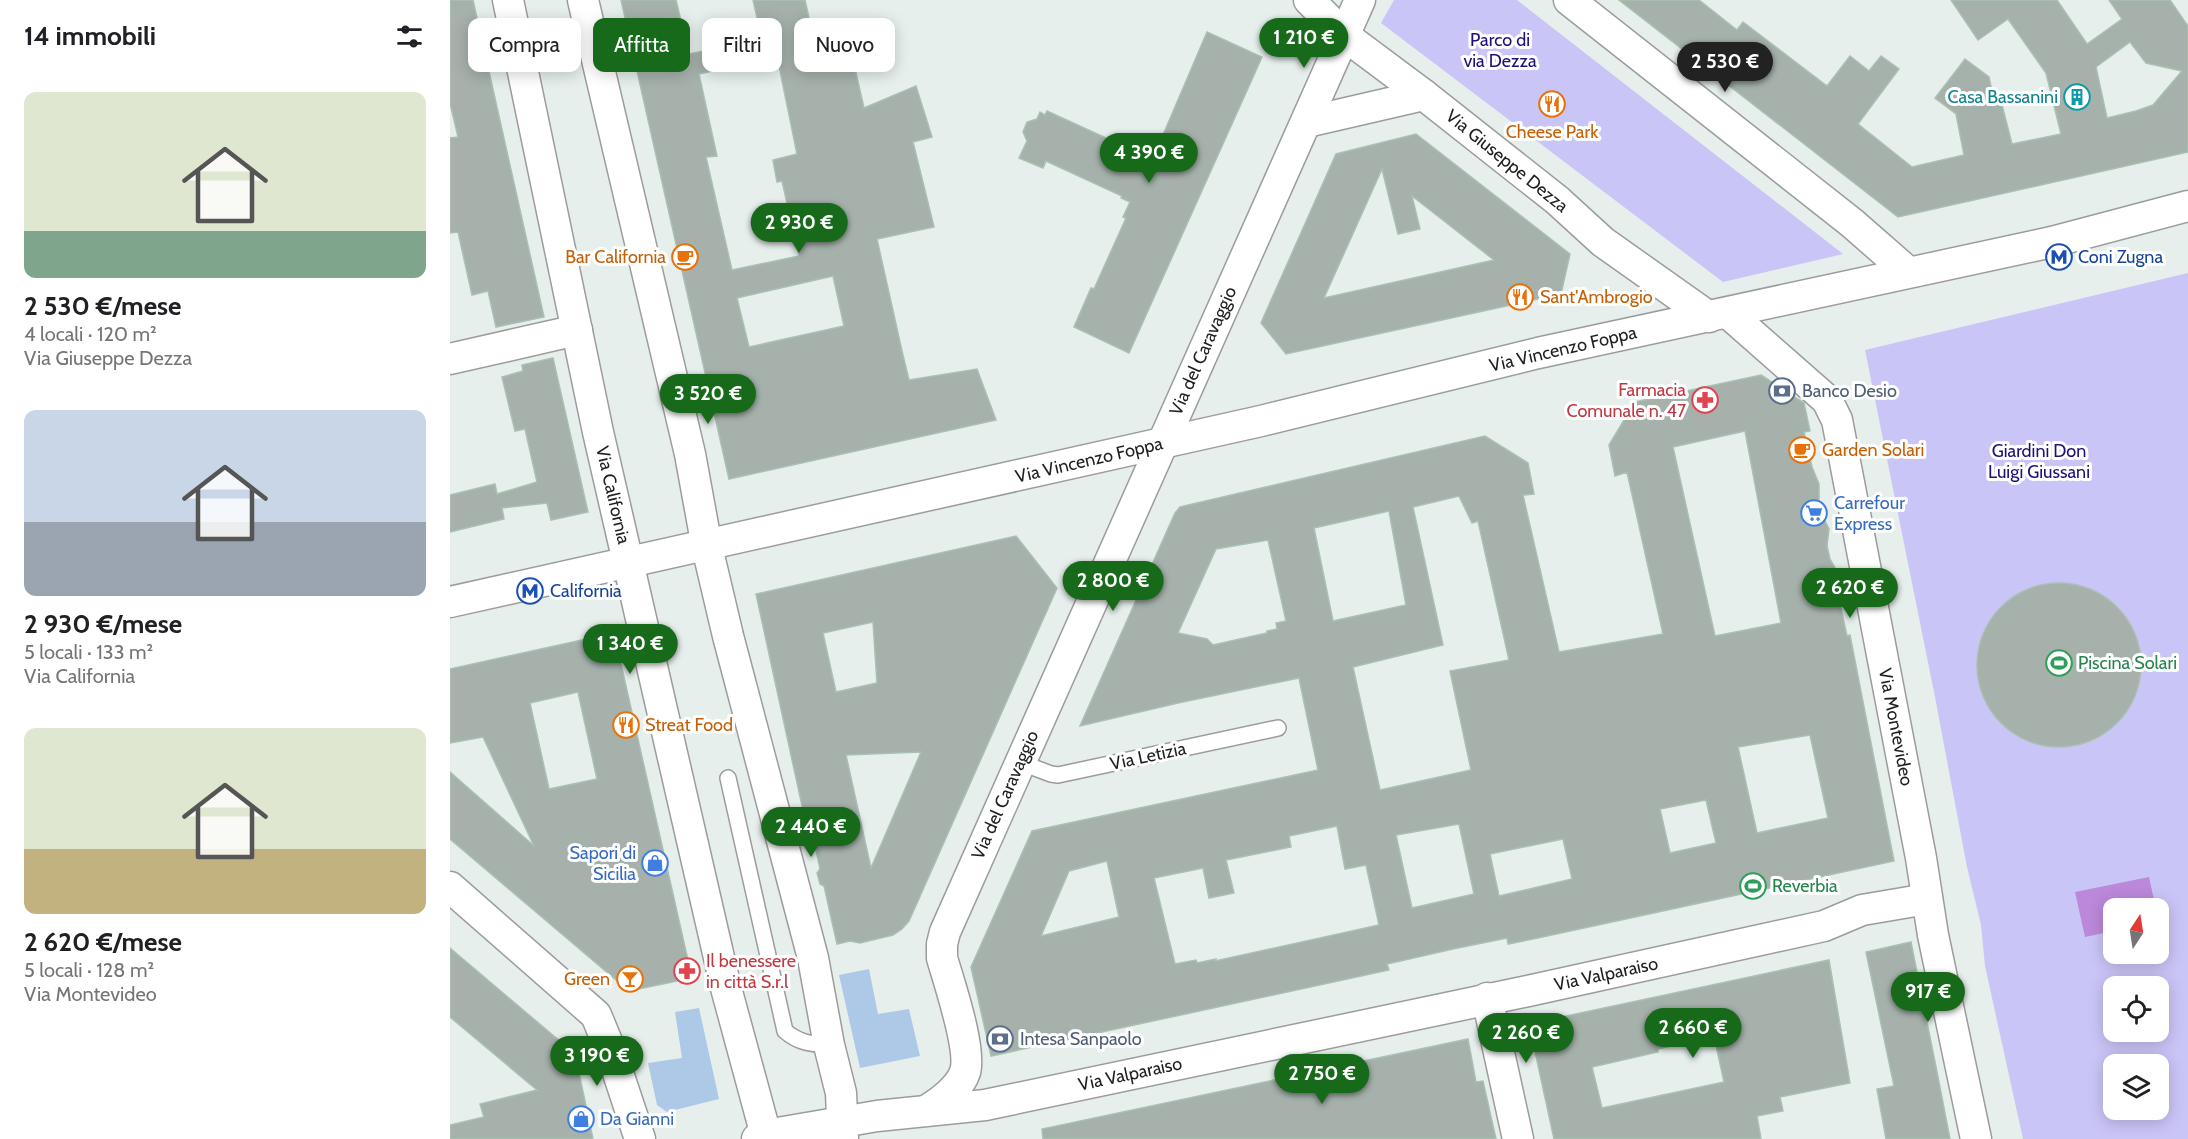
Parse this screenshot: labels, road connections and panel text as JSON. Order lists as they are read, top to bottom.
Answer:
{
  "streets": {
    "street": [
      "Via Giuseppe Dezza",
      "Via Vincenzo Foppa",
      "Via del Caravaggio",
      "Via California",
      "Via Montevideo",
      "Via Valparaiso"
    ],
    "lane": ["Via Letizia"]
  },
  "crossings": [
    ["Via Giuseppe Dezza", "Via Vincenzo Foppa"],
    ["Via Giuseppe Dezza", "Via del Caravaggio"],
    ["Via Giuseppe Dezza", "Via Montevideo"],
    ["Via Vincenzo Foppa", "Via del Caravaggio"],
    ["Via Vincenzo Foppa", "Via California"],
    ["Via Vincenzo Foppa", "Via Montevideo"],
    ["Via del Caravaggio", "Via Letizia"],
    ["Via del Caravaggio", "Via Valparaiso"],
    ["Via California", "Via Valparaiso"],
    ["Via Montevideo", "Via Valparaiso"]
  ],
  "parks": ["Parco di via Dezza", "Giardini Don Luigi Giussani"],
  "places": {
    "building": ["Casa Bassanini"],
    "restaurant": ["Cheese Park", "Sant'Ambrogio", "Streat Food"],
    "cafe": ["Bar California", "Garden Solari"],
    "metro station": ["Coni Zugna", "California"],
    "bank": ["Banco Desio", "Intesa Sanpaolo"],
    "pharmacy": ["Farmacia Comunale n. 47", "Il benessere in città S.r.l"],
    "supermarket": ["Carrefour Express"],
    "sports": ["Piscina Solari", "Reverbia"],
    "shop": ["Sapori di Sicilia", "Da Gianni"],
    "bar": ["Green"]
  },
  "north": "top",
  "page": {
    "heading": "14 immobili",
    "price": [
      "1 210 €",
      "2 530 €",
      "4 390 €",
      "2 930 €",
      "3 520 €",
      "2 800 €",
      "2 620 €",
      "1 340 €",
      "2 440 €",
      "917 €",
      "2 660 €",
      "2 260 €",
      "3 190 €",
      "2 750 €"
    ],
    "chip": [
      "Compra",
      "Affitta",
      "Filtri",
      "Nuovo"
    ],
    "list": [
      {
        "name": "2 530 €/mese",
        "note": "4 locali · 120 m² · Via Giuseppe Dezza"
      },
      {
        "name": "2 930 €/mese",
        "note": "5 locali · 133 m² · Via California"
      },
      {
        "name": "2 620 €/mese",
        "note": "5 locali · 128 m² · Via Montevideo"
      }
    ]
  }
}
